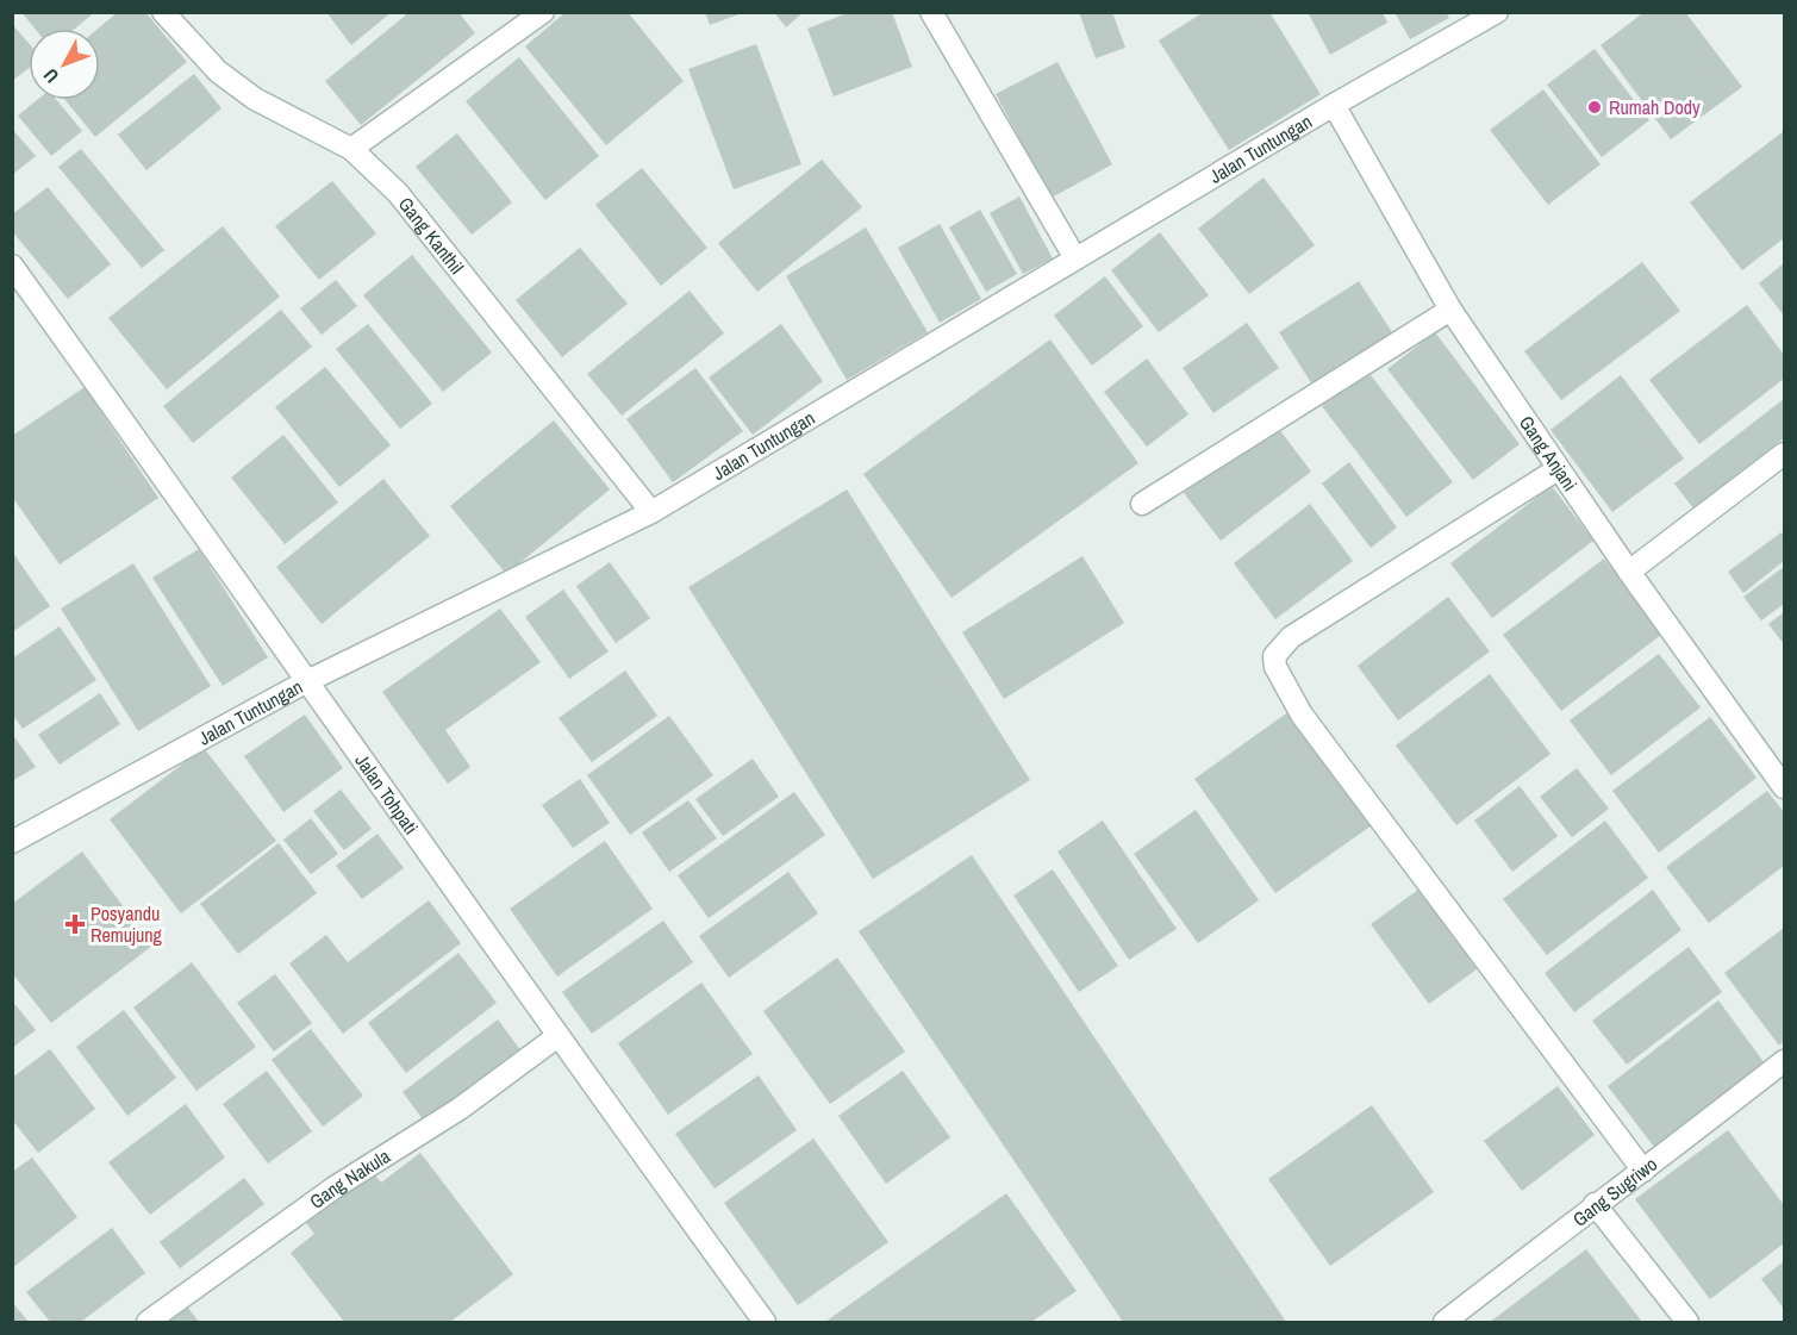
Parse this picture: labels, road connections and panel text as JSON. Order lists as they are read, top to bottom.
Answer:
{
  "streets": {
    "street": [
      "Jalan Tuntungan",
      "Gang Kanthil",
      "Gang Anjani",
      "Jalan Tohpati",
      "Gang Nakula",
      "Gang Sugriwo"
    ]
  },
  "crossings": [
    ["Jalan Tuntungan", "Gang Kanthil"],
    ["Jalan Tuntungan", "Gang Anjani"],
    ["Jalan Tuntungan", "Jalan Tohpati"],
    ["Jalan Tohpati", "Gang Nakula"]
  ],
  "places": {
    "other": ["Rumah Dody"],
    "health": ["Posyandu Remujung"]
  },
  "north": "bottom left"
}
